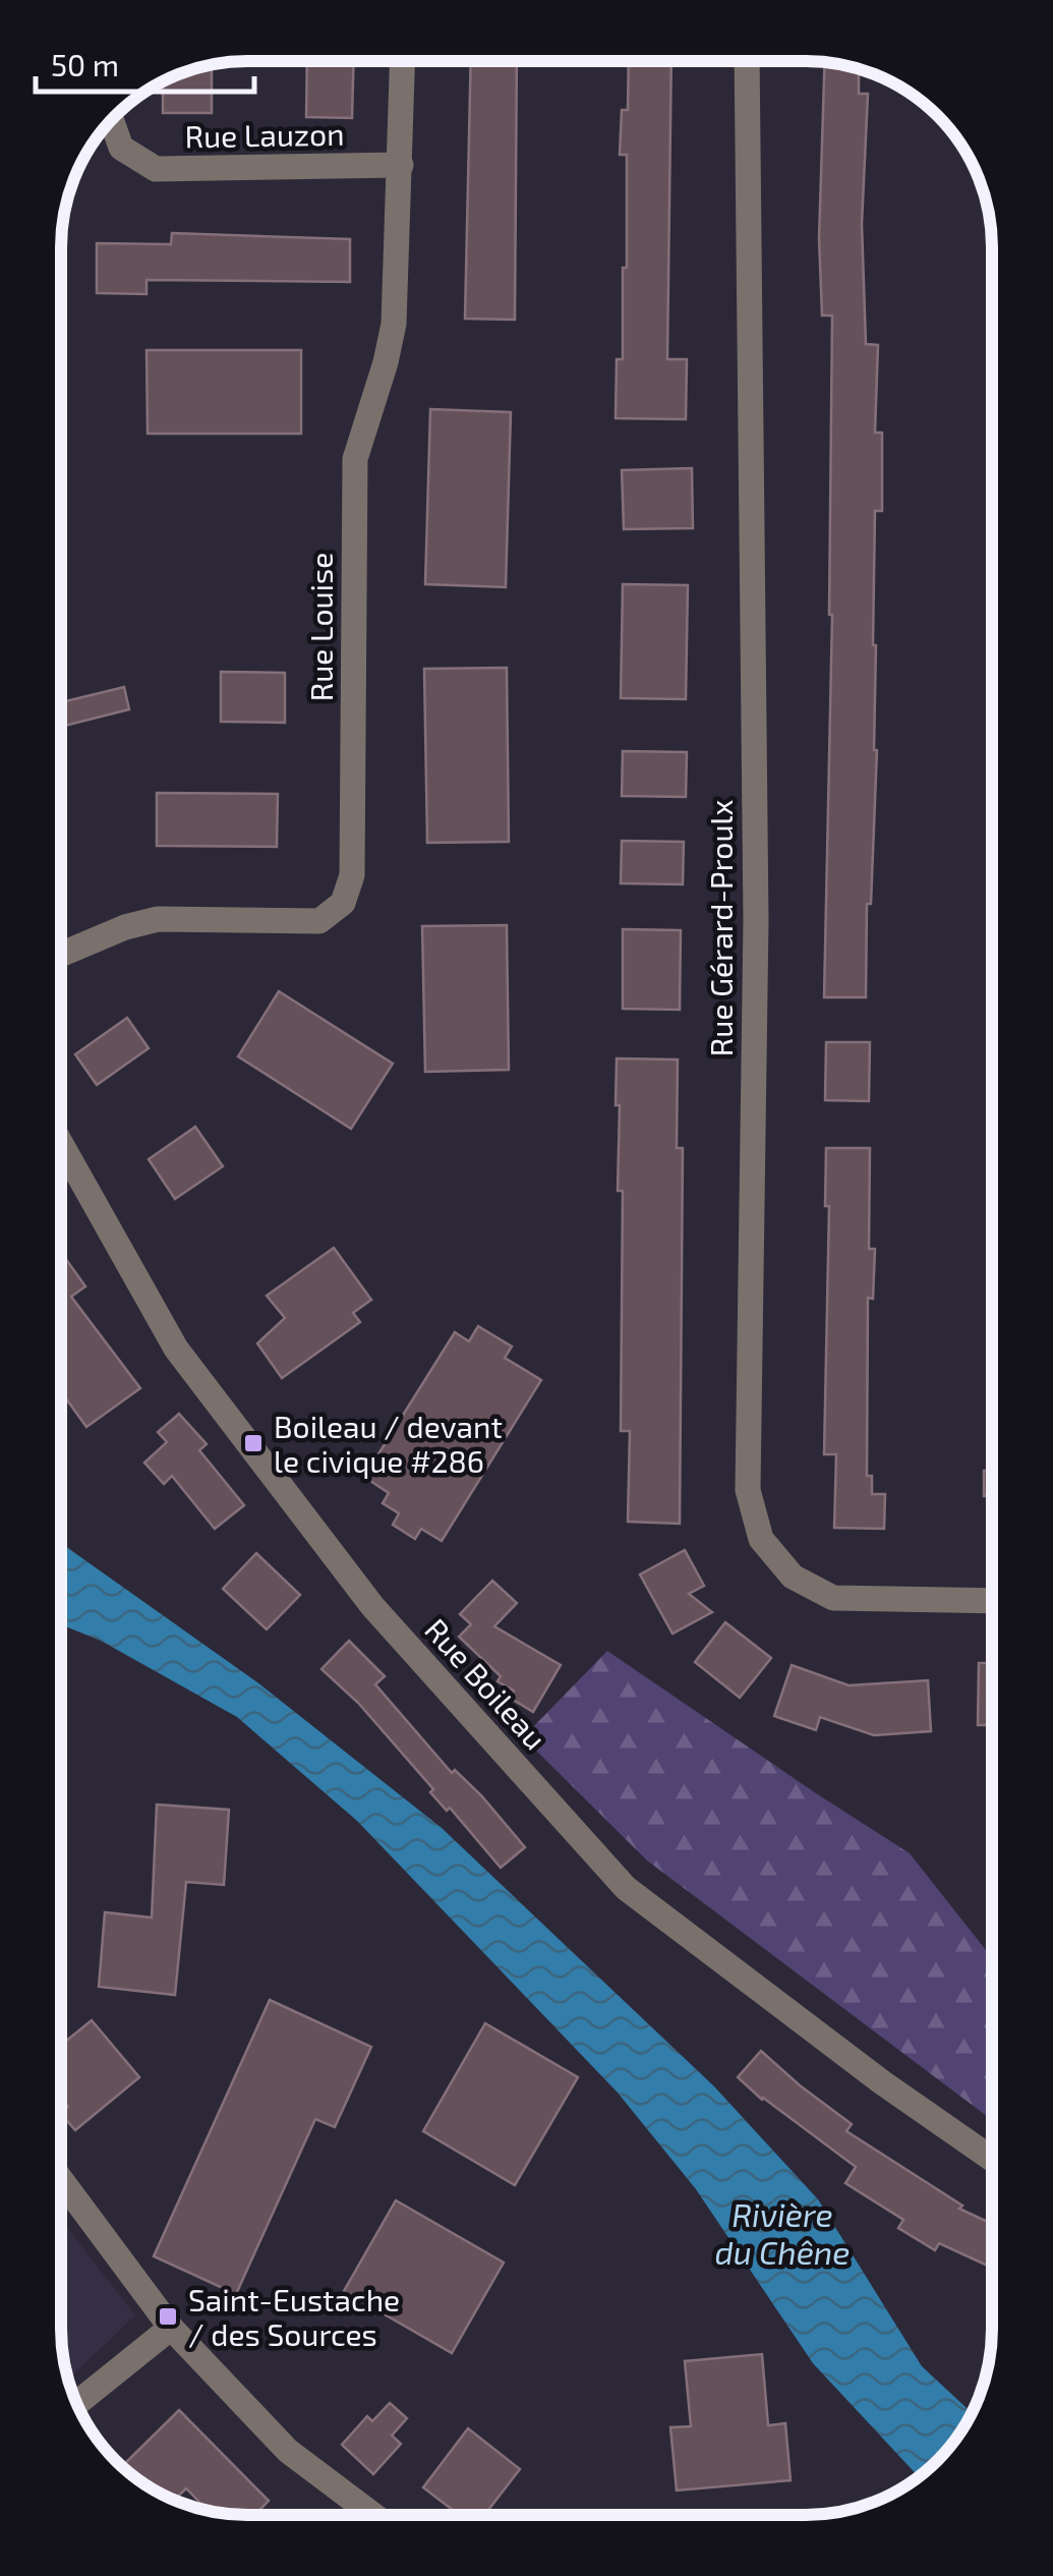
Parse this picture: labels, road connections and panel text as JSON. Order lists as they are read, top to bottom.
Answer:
{
  "streets": {
    "street": [
      "Rue Lauzon",
      "Rue Louise",
      "Rue Gérard-Proulx",
      "Rue Boileau"
    ]
  },
  "crossings": [
    ["Rue Lauzon", "Rue Louise"]
  ],
  "water": ["Rivière du Chêne"],
  "places": {
    "transit": ["Boileau / devant le civique #286", "Saint-Eustache / des Sources"]
  },
  "scale_bar": "50 m"
}
